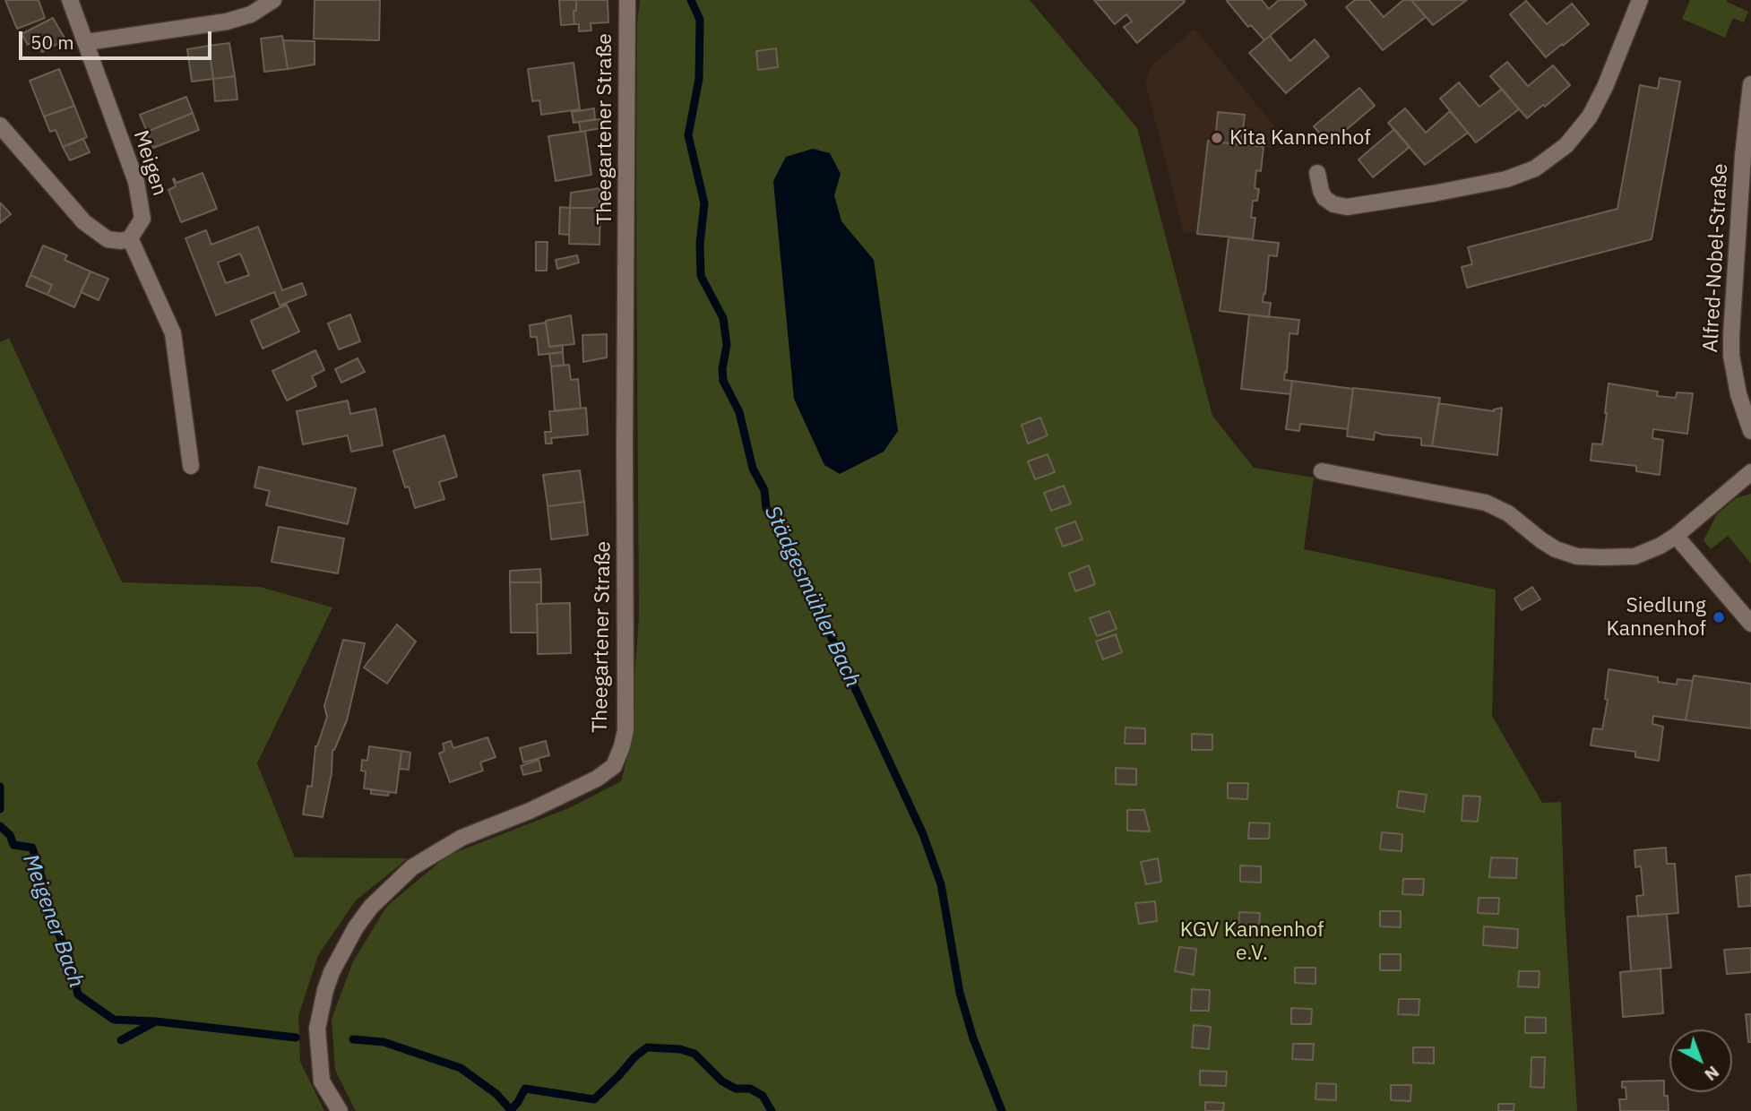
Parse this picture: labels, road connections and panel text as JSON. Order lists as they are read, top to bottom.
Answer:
{
  "streets": {
    "street": ["Theegartener Straße", "Meigen", "Alfred-Nobel-Straße"]
  },
  "water": ["Städgesmühler Bach", "Meigener Bach"],
  "parks": ["KGV Kannenhof e.V."],
  "places": ["Kita Kannenhof", "Siedlung Kannenhof"],
  "scale_bar": "50 m",
  "north": "bottom right"
}
